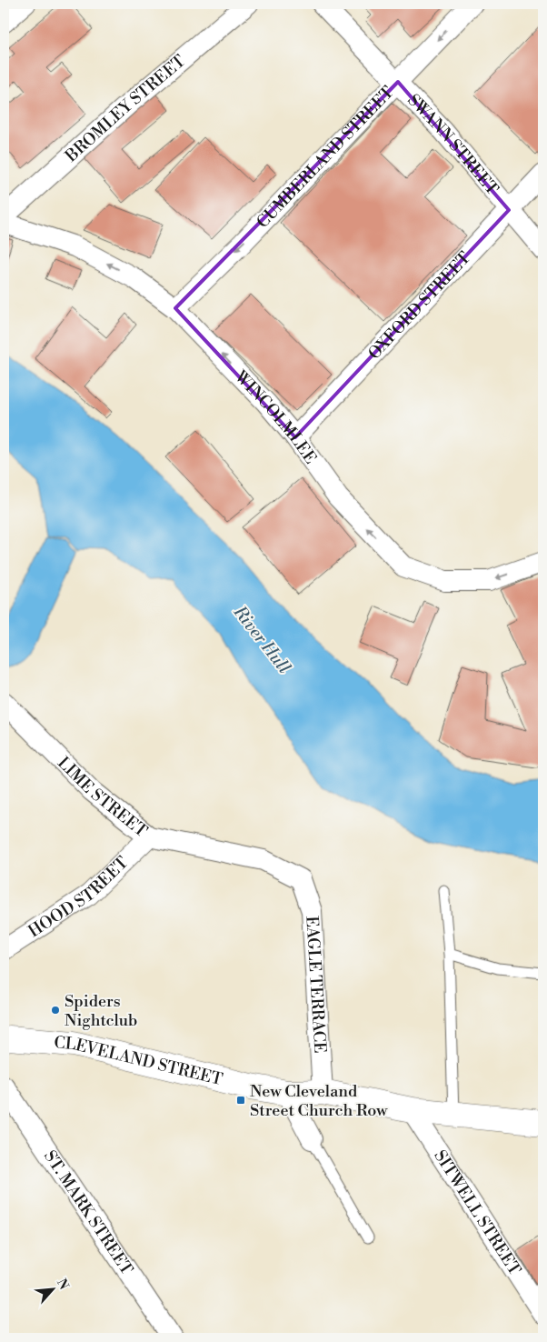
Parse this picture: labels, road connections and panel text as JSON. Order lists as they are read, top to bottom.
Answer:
{
  "streets": {
    "main road": ["CLEVELAND STREET"],
    "street": [
      "BROMLEY STREET",
      "SWANN STREET",
      "CUMBERLAND STREET",
      "OXFORD STREET",
      "WINCOLMLEE",
      "LIME STREET",
      "HOOD STREET",
      "EAGLE TERRACE",
      "ST. MARK STREET",
      "SITWELL STREET"
    ]
  },
  "crossings": [
    ["SWANN STREET", "CUMBERLAND STREET"],
    ["SWANN STREET", "OXFORD STREET"],
    ["CUMBERLAND STREET", "WINCOLMLEE"],
    ["OXFORD STREET", "WINCOLMLEE"],
    ["LIME STREET", "HOOD STREET"],
    ["LIME STREET", "EAGLE TERRACE"],
    ["EAGLE TERRACE", "CLEVELAND STREET"],
    ["CLEVELAND STREET", "SITWELL STREET"]
  ],
  "one_way": ["CUMBERLAND STREET", "WINCOLMLEE"],
  "water": ["River Hull"],
  "places": {
    "other": ["Spiders Nightclub"],
    "transit": ["New Cleveland Street Church Row"]
  },
  "north": "top right"
}
